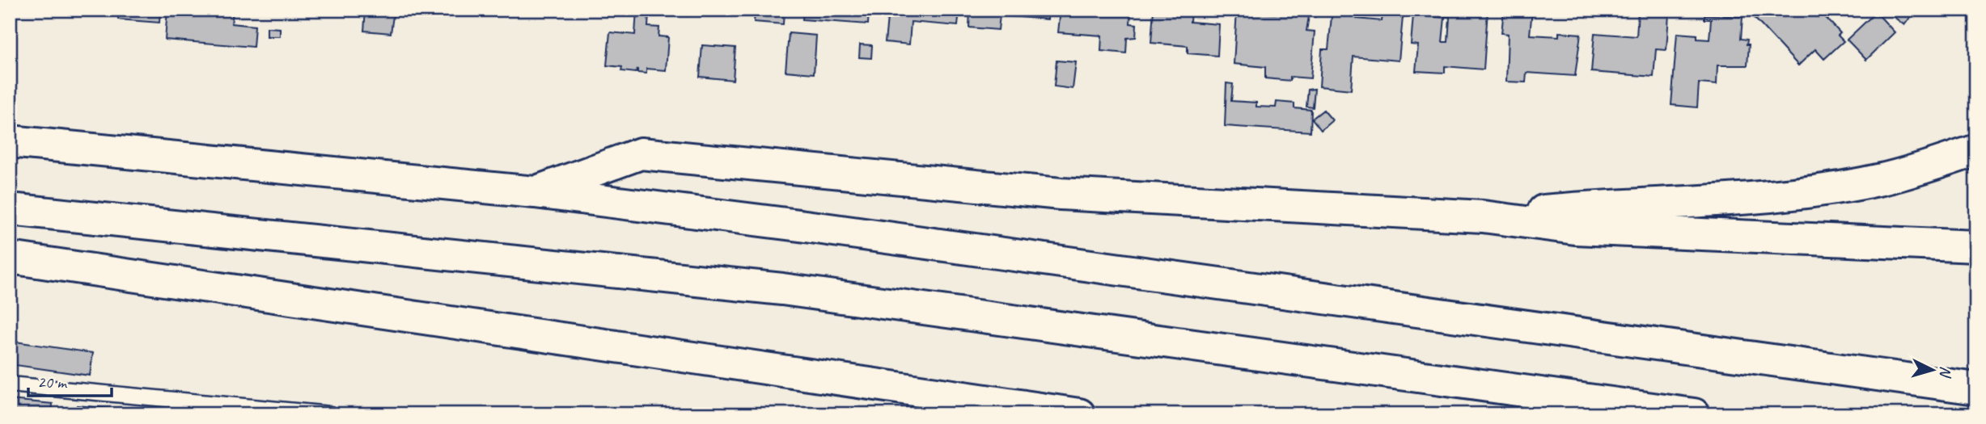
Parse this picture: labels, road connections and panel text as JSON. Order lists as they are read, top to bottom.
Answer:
{
  "scale_bar": "20 m",
  "north": "right"
}
